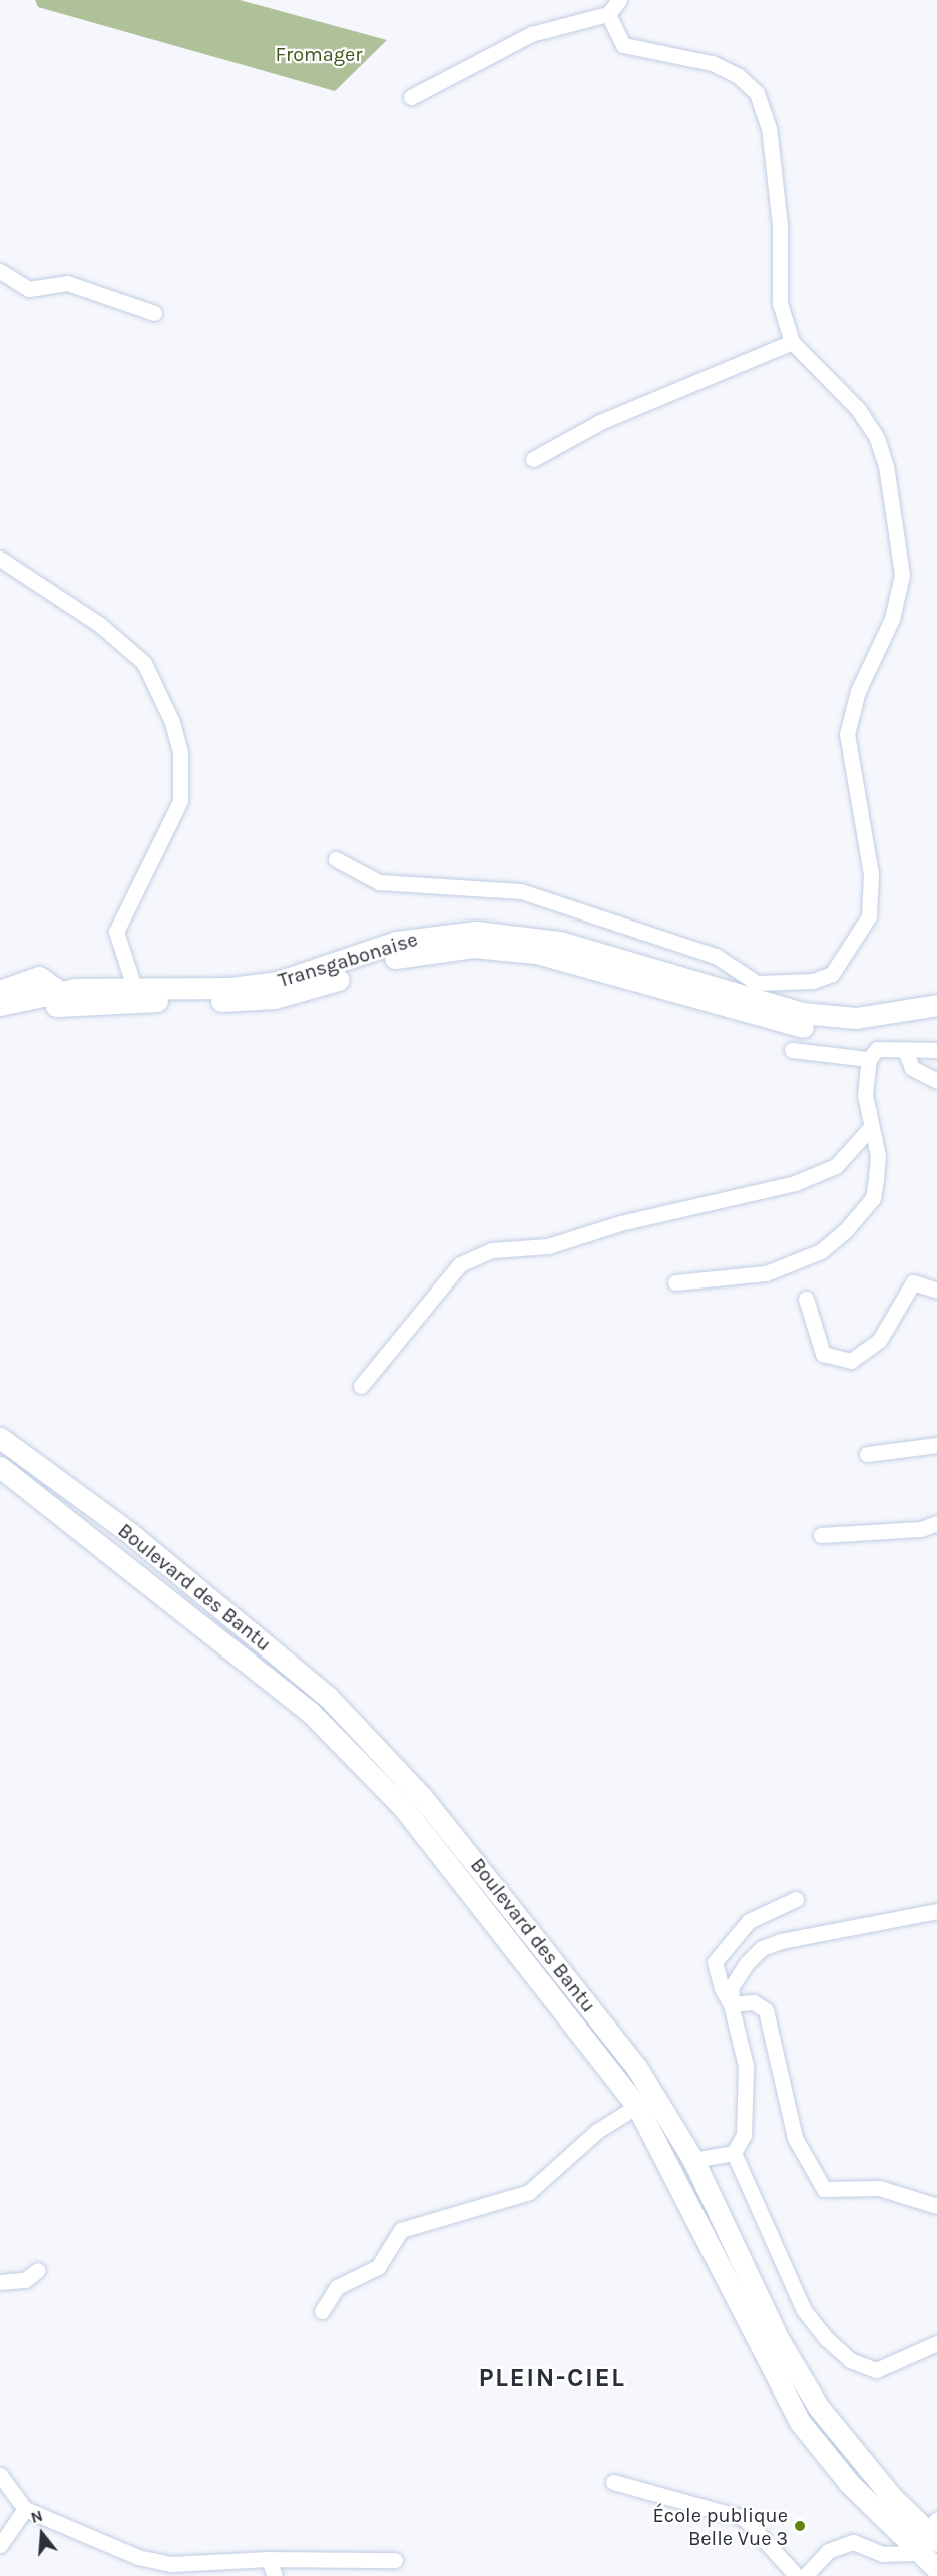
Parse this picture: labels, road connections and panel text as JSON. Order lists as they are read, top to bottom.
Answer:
{
  "streets": {
    "highway": ["Transgabonaise", "Boulevard des Bantu"]
  },
  "districts": ["PLEIN-CIEL"],
  "parks": ["Fromager"],
  "places": ["École publique Belle Vue 3"],
  "north": "top"
}
